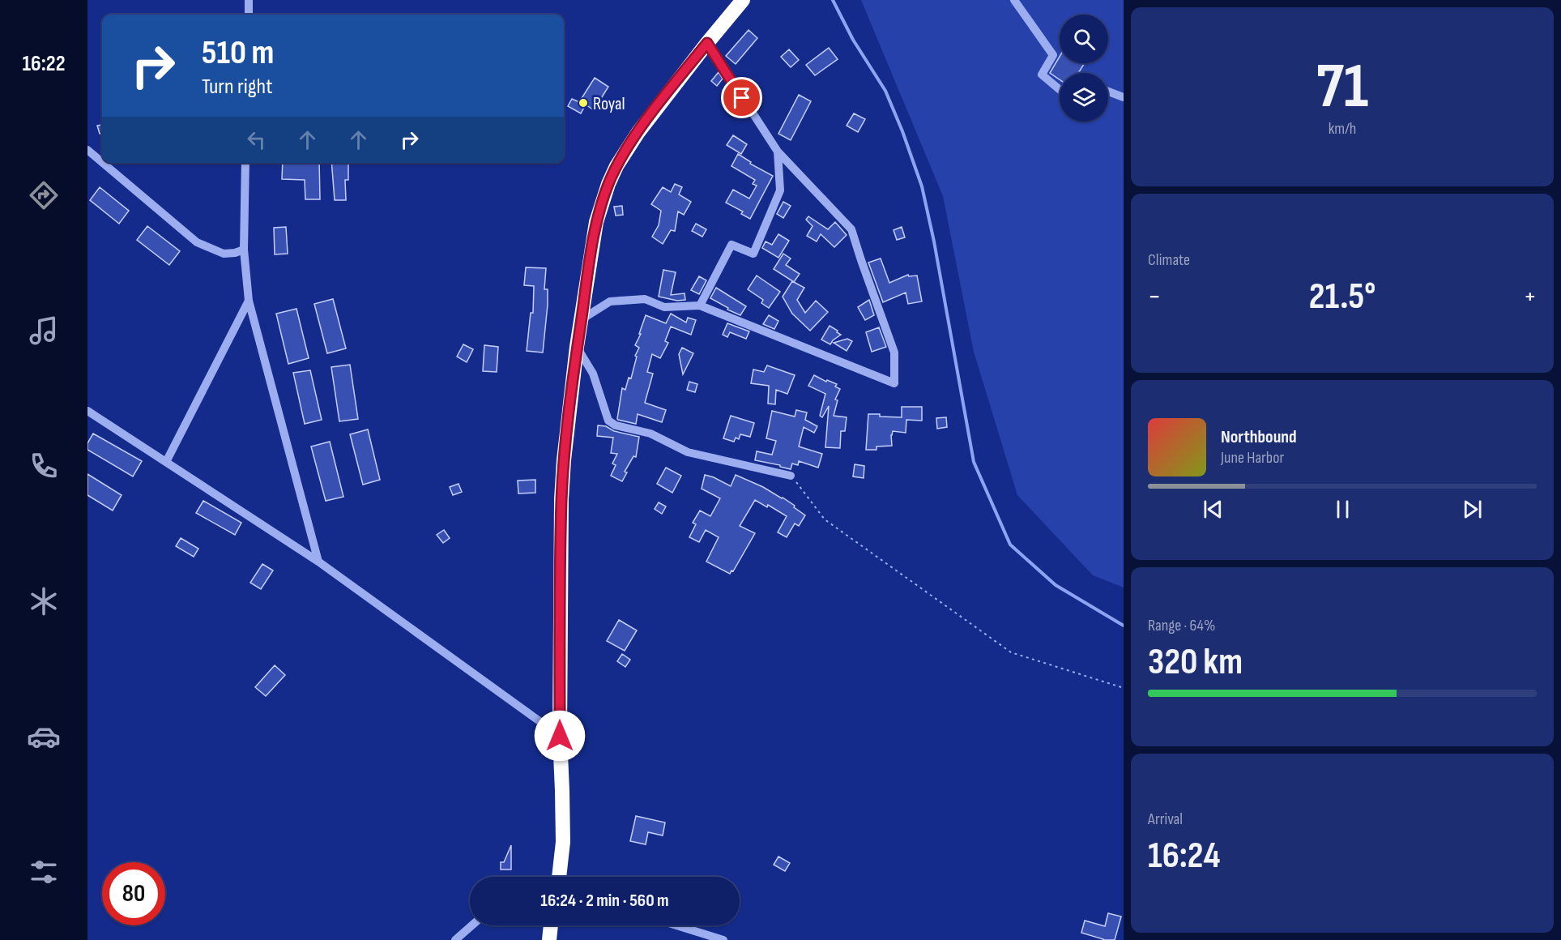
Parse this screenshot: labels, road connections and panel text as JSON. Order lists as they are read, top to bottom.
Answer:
{
  "places": ["Royal"],
  "page": {
    "tabs": "16:22",
    "tile": [
      ["71", "km/h"],
      "Climate",
      ["Range · 64%", "320 km"],
      ["Arrival", "16:24"]
    ],
    "turn": ["510 m", "Turn right"],
    "heat": ["−", "21.5°", "+"],
    "song": ["Northbound", "June Harbor"],
    "limit": "80",
    "trip": "16:24 · 2 min · 560 m"
  }
}
